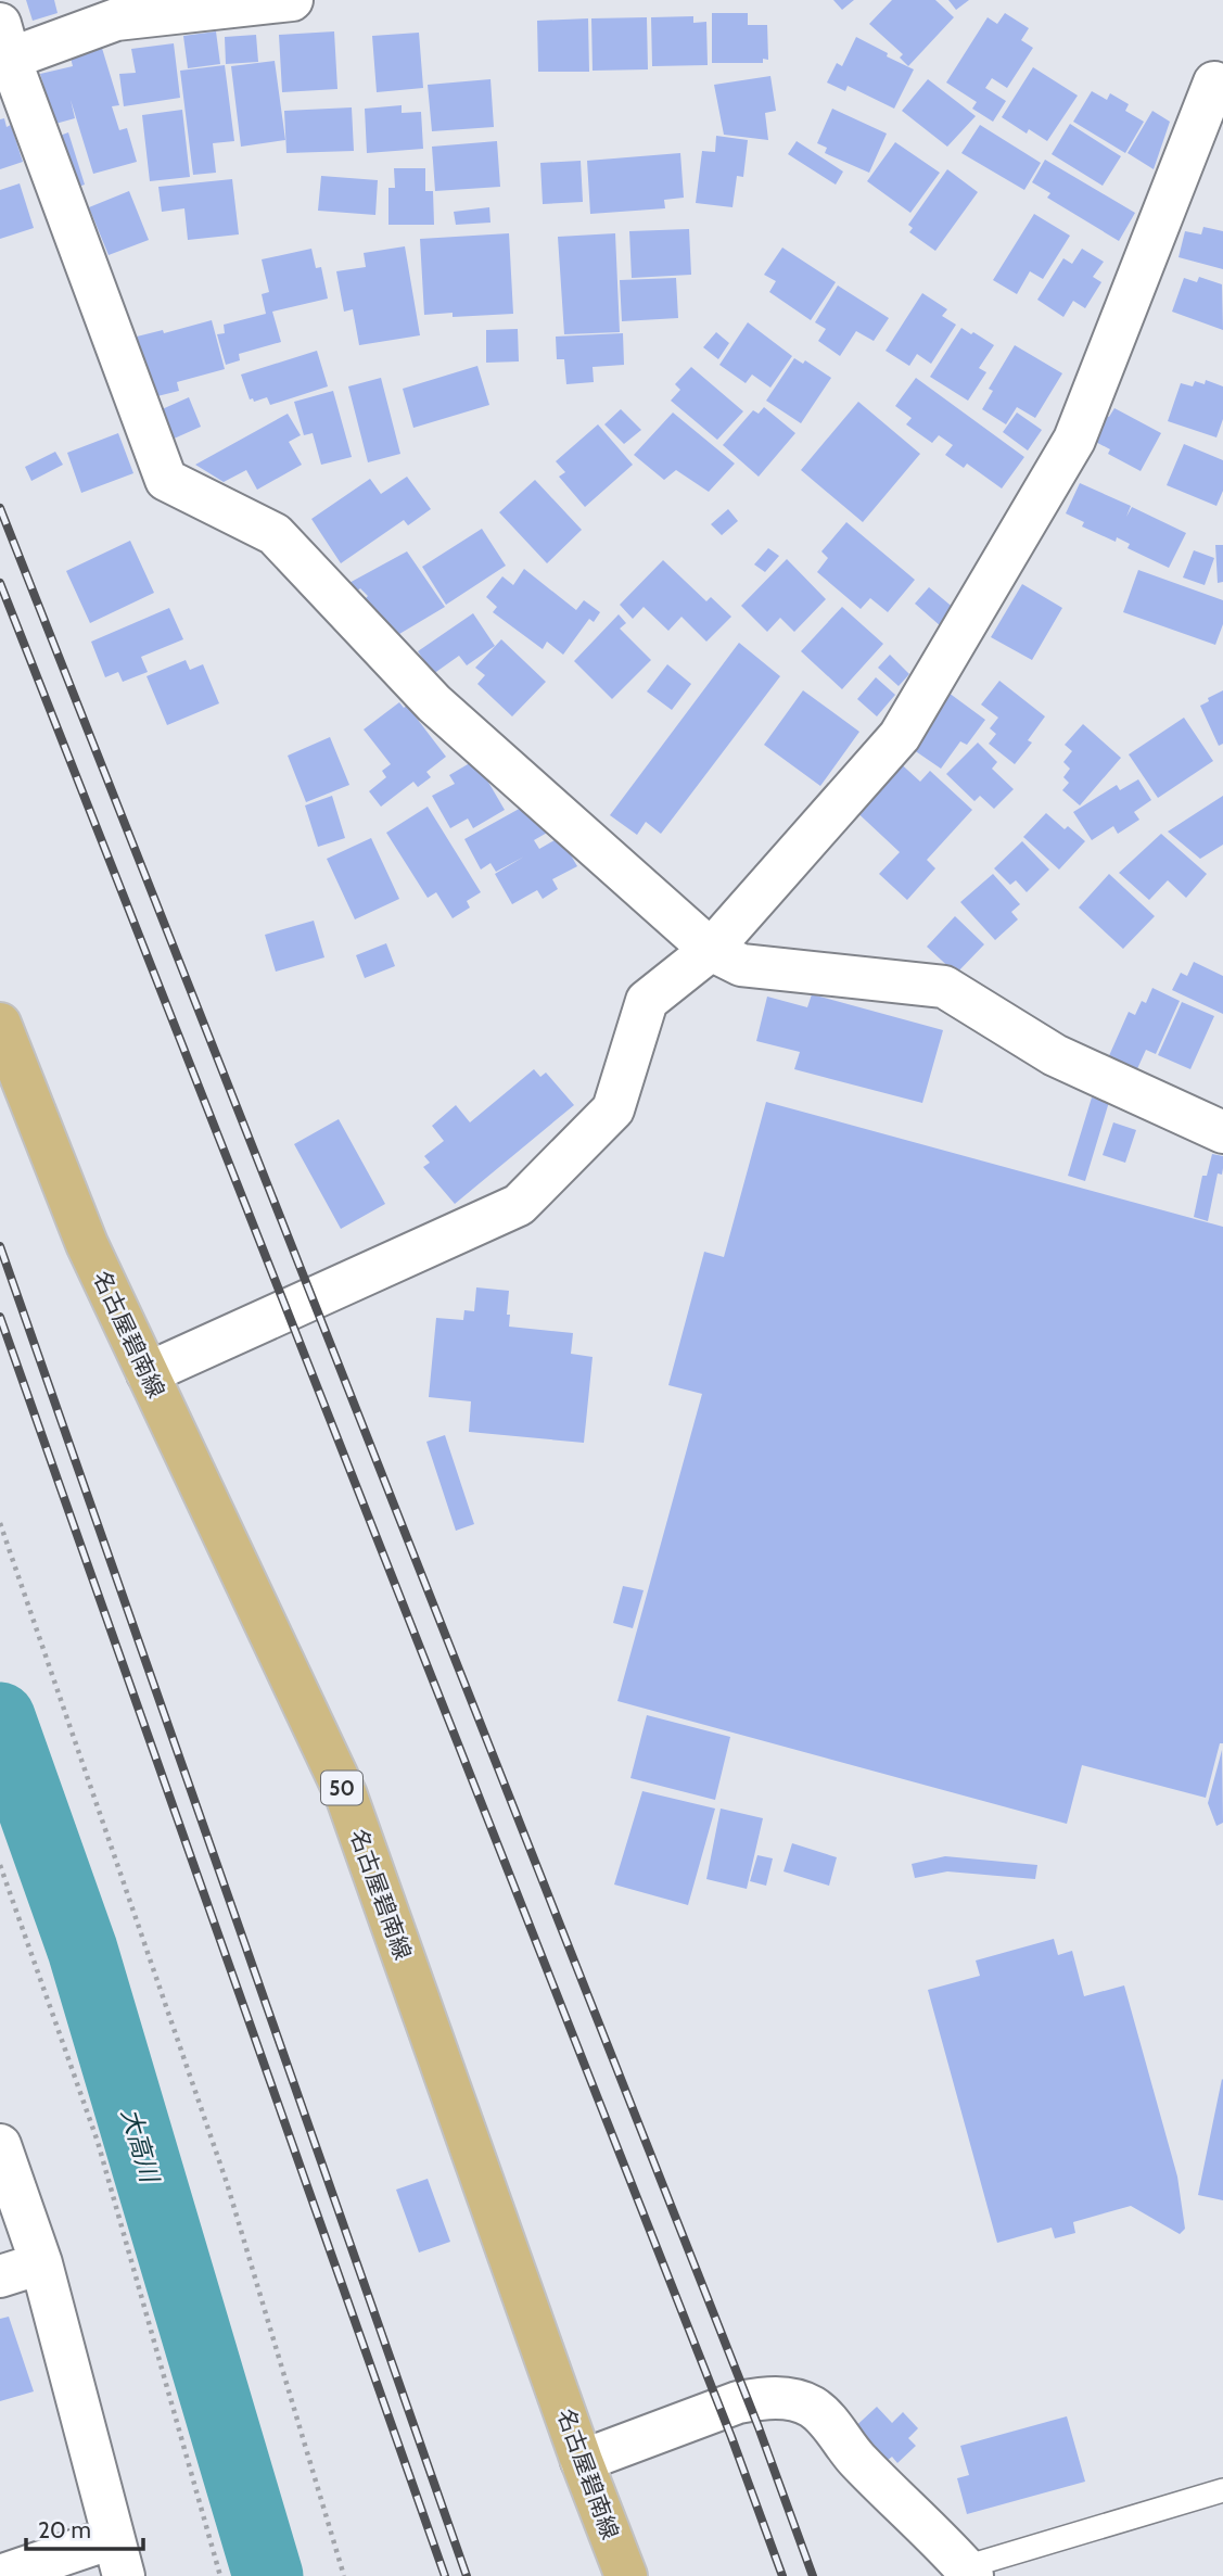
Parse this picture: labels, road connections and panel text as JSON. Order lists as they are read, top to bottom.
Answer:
{
  "streets": {
    "main road": ["名古屋碧南線", "50"]
  },
  "water": ["大高川"],
  "scale_bar": "20 m"
}
